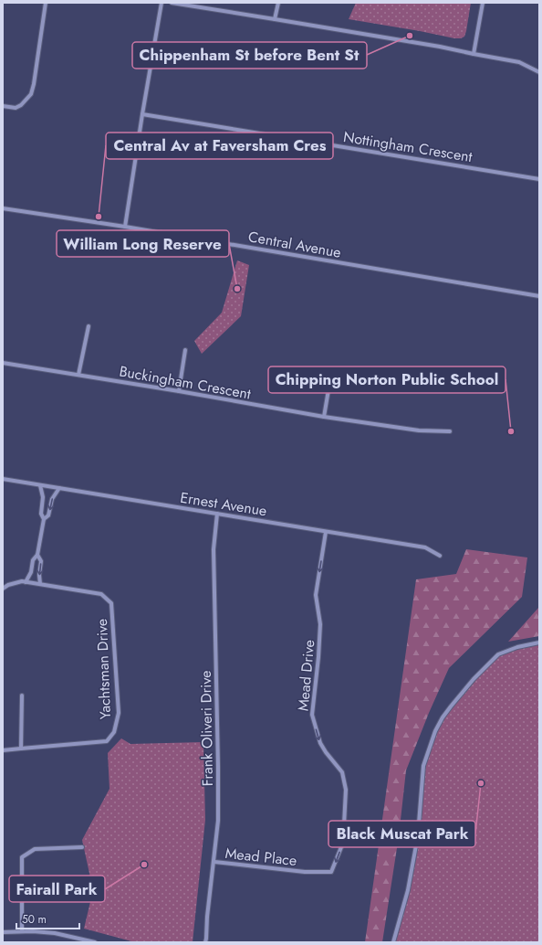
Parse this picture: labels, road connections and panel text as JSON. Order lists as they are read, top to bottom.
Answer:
{
  "streets": {
    "street": [
      "Nottingham Crescent",
      "Central Avenue",
      "Buckingham Crescent",
      "Ernest Avenue",
      "Yachtsman Drive",
      "Mead Drive",
      "Frank Oliveri Drive",
      "Mead Place"
    ]
  },
  "crossings": [
    ["Ernest Avenue", "Mead Drive"],
    ["Ernest Avenue", "Frank Oliveri Drive"],
    ["Mead Drive", "Mead Place"],
    ["Frank Oliveri Drive", "Mead Place"]
  ],
  "one_way": ["Mead Drive"],
  "places": [
    "Chippenham St before Bent St",
    "Central Av at Faversham Cres",
    "William Long Reserve",
    "Chipping Norton Public School",
    "Black Muscat Park",
    "Fairall Park"
  ],
  "scale_bar": "50 m"
}
